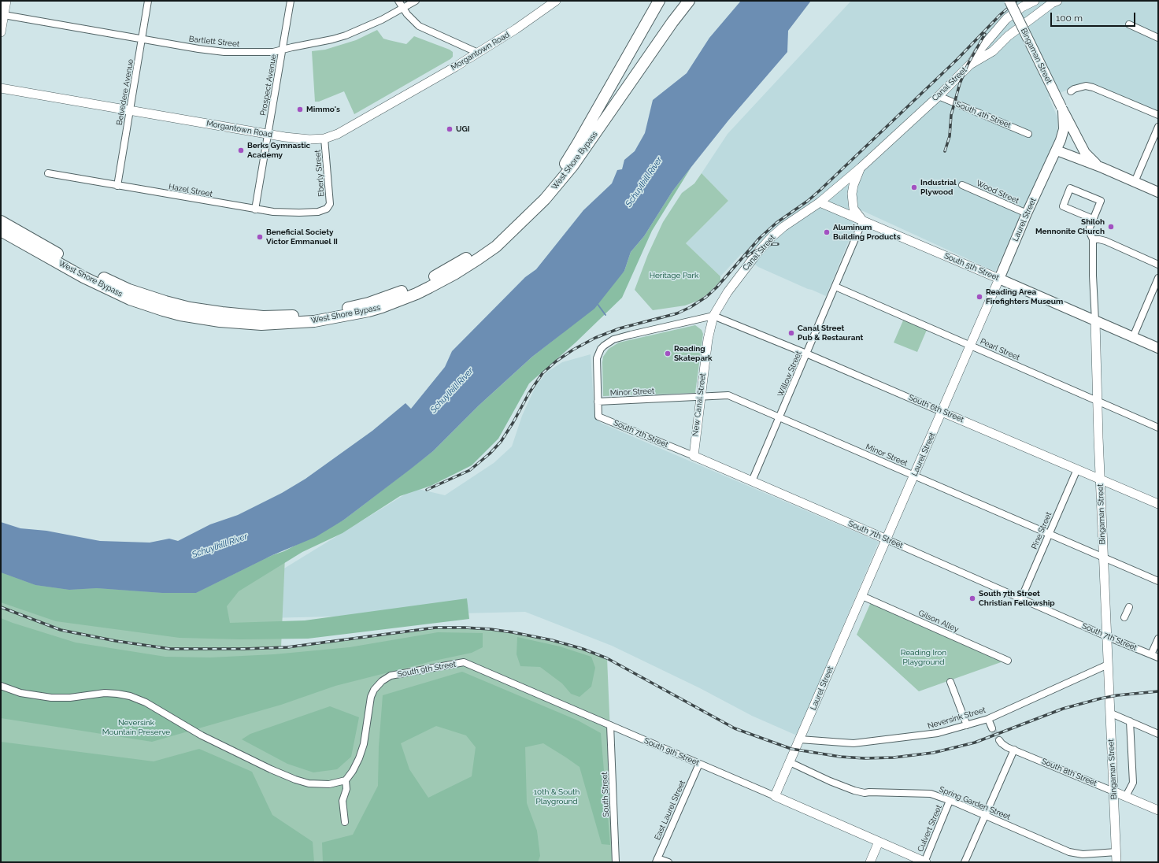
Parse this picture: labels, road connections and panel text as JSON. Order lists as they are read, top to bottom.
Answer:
{
  "streets": {
    "highway": ["West Shore Bypass"],
    "main road": ["Bingaman Street", "Laurel Street", "South 5th Street"],
    "street": [
      "Bartlett Street",
      "Morgantown Road",
      "Canal Street",
      "Prospect Avenue",
      "Belvedere Avenue",
      "South 4th Street",
      "Eberly Street",
      "Hazel Street",
      "Wood Street",
      "Pearl Street",
      "Willow Street",
      "Minor Street",
      "New Canal Street",
      "South 6th Street",
      "South 7th Street",
      "Pine Street",
      "Gilson Alley",
      "South 9th Street",
      "Neversink Street",
      "South 8th Street",
      "South Street",
      "Spring Garden Street",
      "East Laurel Street",
      "Culvert Street"
    ]
  },
  "crossings": [
    ["Bartlett Street", "Prospect Avenue"],
    ["Bartlett Street", "Belvedere Avenue"],
    ["Morgantown Road", "Prospect Avenue"],
    ["Morgantown Road", "Belvedere Avenue"],
    ["Morgantown Road", "Eberly Street"],
    ["Bingaman Street", "Laurel Street"],
    ["Bingaman Street", "South 5th Street"],
    ["Bingaman Street", "Pearl Street"],
    ["Bingaman Street", "Minor Street"],
    ["Bingaman Street", "South 6th Street"],
    ["Bingaman Street", "South 7th Street"],
    ["Bingaman Street", "Neversink Street"],
    ["Bingaman Street", "South 8th Street"],
    ["Bingaman Street", "Spring Garden Street"],
    ["Canal Street", "South 4th Street"],
    ["Canal Street", "South 5th Street"],
    ["Canal Street", "New Canal Street"],
    ["Canal Street", "South 6th Street"],
    ["Prospect Avenue", "Hazel Street"],
    ["Belvedere Avenue", "Hazel Street"],
    ["Eberly Street", "Hazel Street"],
    ["Wood Street", "Laurel Street"],
    ["Laurel Street", "South 5th Street"],
    ["Laurel Street", "Pearl Street"],
    ["Laurel Street", "Minor Street"],
    ["Laurel Street", "South 6th Street"],
    ["Laurel Street", "South 7th Street"],
    ["Laurel Street", "Gilson Alley"],
    ["Laurel Street", "South 9th Street"],
    ["Laurel Street", "Neversink Street"],
    ["Laurel Street", "Spring Garden Street"],
    ["South 5th Street", "Willow Street"],
    ["Pearl Street", "Willow Street"],
    ["Willow Street", "Minor Street"],
    ["Willow Street", "South 6th Street"],
    ["Willow Street", "South 7th Street"],
    ["Minor Street", "New Canal Street"],
    ["Minor Street", "South 7th Street"],
    ["Minor Street", "Pine Street"],
    ["New Canal Street", "South 6th Street"],
    ["New Canal Street", "South 7th Street"],
    ["South 6th Street", "Pine Street"],
    ["South 7th Street", "Pine Street"],
    ["South 9th Street", "South Street"],
    ["South 9th Street", "East Laurel Street"],
    ["South 9th Street", "Culvert Street"],
    ["Spring Garden Street", "Culvert Street"]
  ],
  "water": ["Schuylkill River"],
  "parks": [
    "Heritage Park",
    "Reading Iron Playground",
    "Neversink Mountain Preserve",
    "10th & South Playground"
  ],
  "places": [
    "Mimmo's",
    "UGI",
    "Berks Gymnastic Academy",
    "Industrial Plywood",
    "Shiloh Mennonite Church",
    "Aluminum Building Products",
    "Beneficial Society Victor Emmanuel II",
    "Reading Area Firefighters Museum",
    "Canal Street Pub & Restaurant",
    "Reading Skatepark",
    "South 7th Street Christian Fellowship"
  ],
  "scale_bar": "100 m"
}
